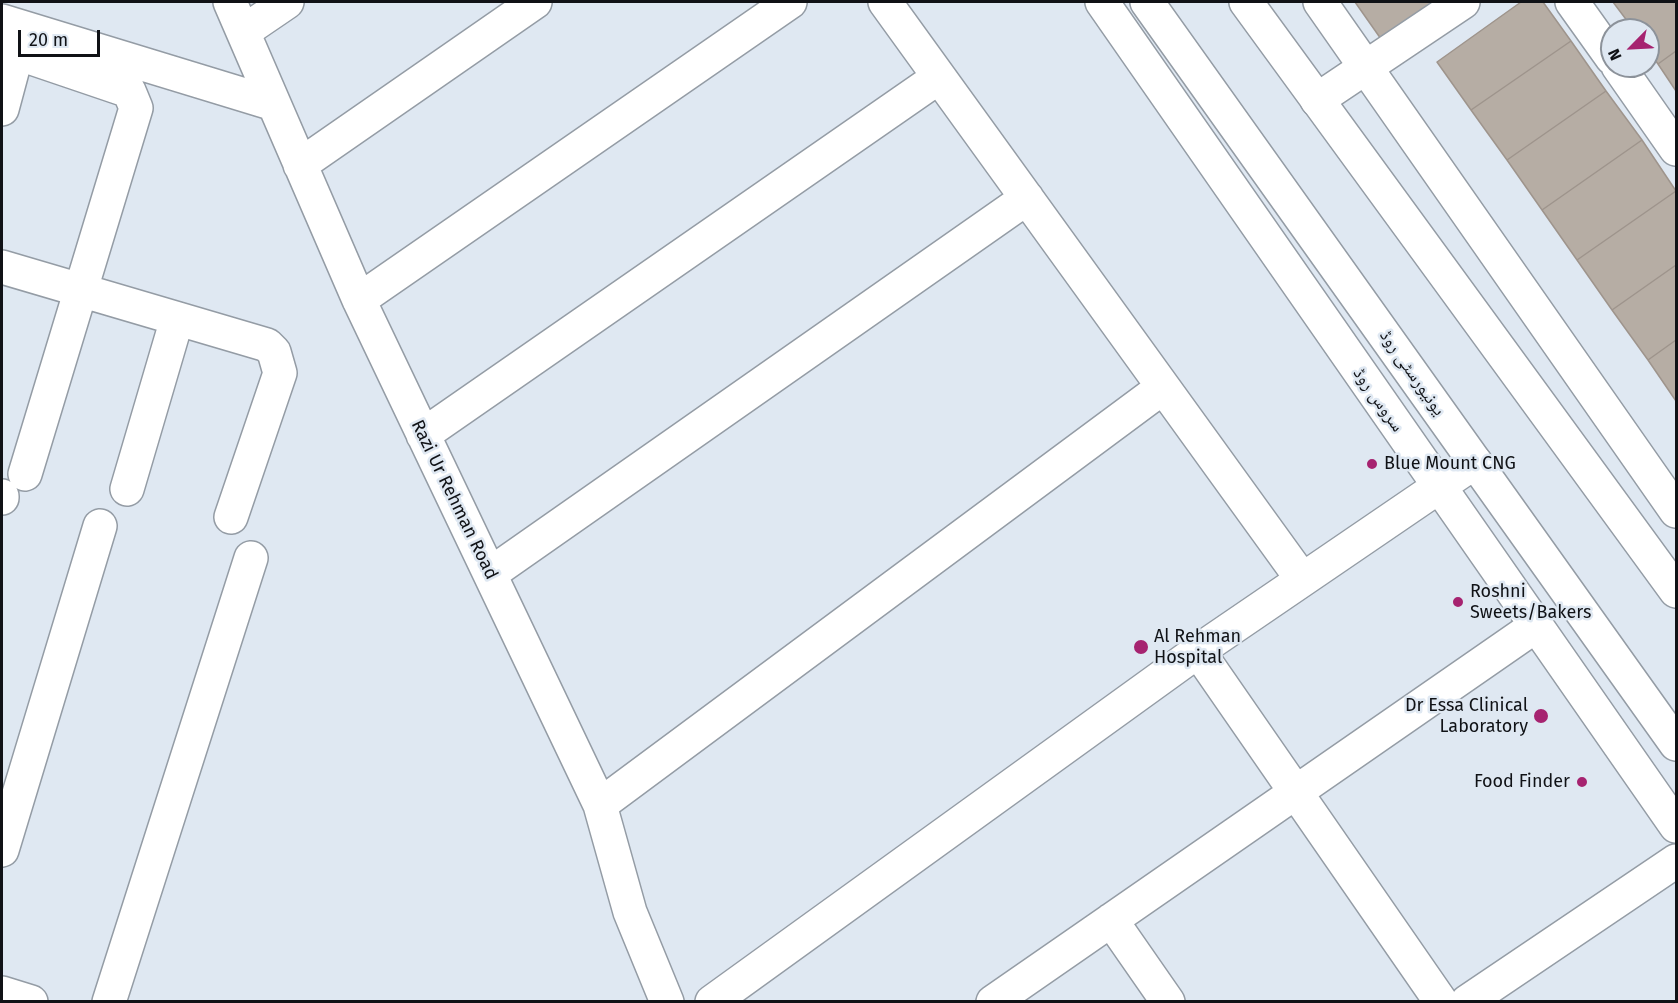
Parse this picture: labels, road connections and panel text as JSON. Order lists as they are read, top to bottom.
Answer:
{
  "streets": {
    "street": ["یونیورسٹی روڈ", "سروس روڈ", "Razi Ur Rehman Road"]
  },
  "places": [
    "Blue Mount CNG",
    "Roshni Sweets/Bakers",
    "Al Rehman Hospital",
    "Dr Essa Clinical Laboratory",
    "Food Finder"
  ],
  "scale_bar": "20 m",
  "north": "bottom left"
}
